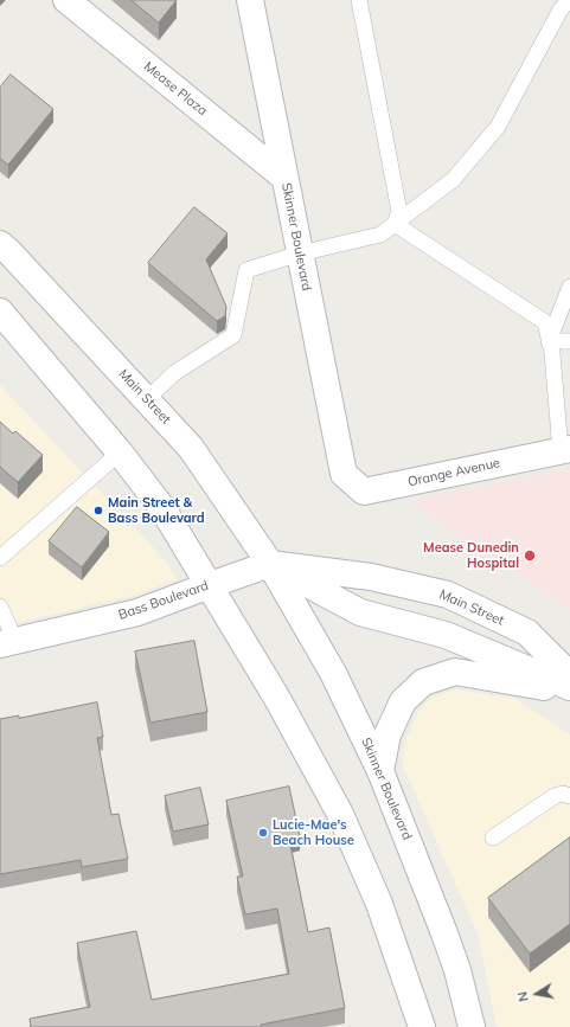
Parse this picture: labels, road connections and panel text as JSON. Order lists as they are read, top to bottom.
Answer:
{
  "streets": {
    "street": [
      "Mease Plaza",
      "Skinner Boulevard",
      "Main Street",
      "Orange Avenue",
      "Bass Boulevard"
    ]
  },
  "crossings": [
    ["Mease Plaza", "Skinner Boulevard"],
    ["Skinner Boulevard", "Main Street"],
    ["Skinner Boulevard", "Orange Avenue"],
    ["Skinner Boulevard", "Bass Boulevard"],
    ["Main Street", "Bass Boulevard"]
  ],
  "places": ["Main Street & Bass Boulevard", "Mease Dunedin Hospital", "Lucie-Mae's Beach House"],
  "north": "left"
}
